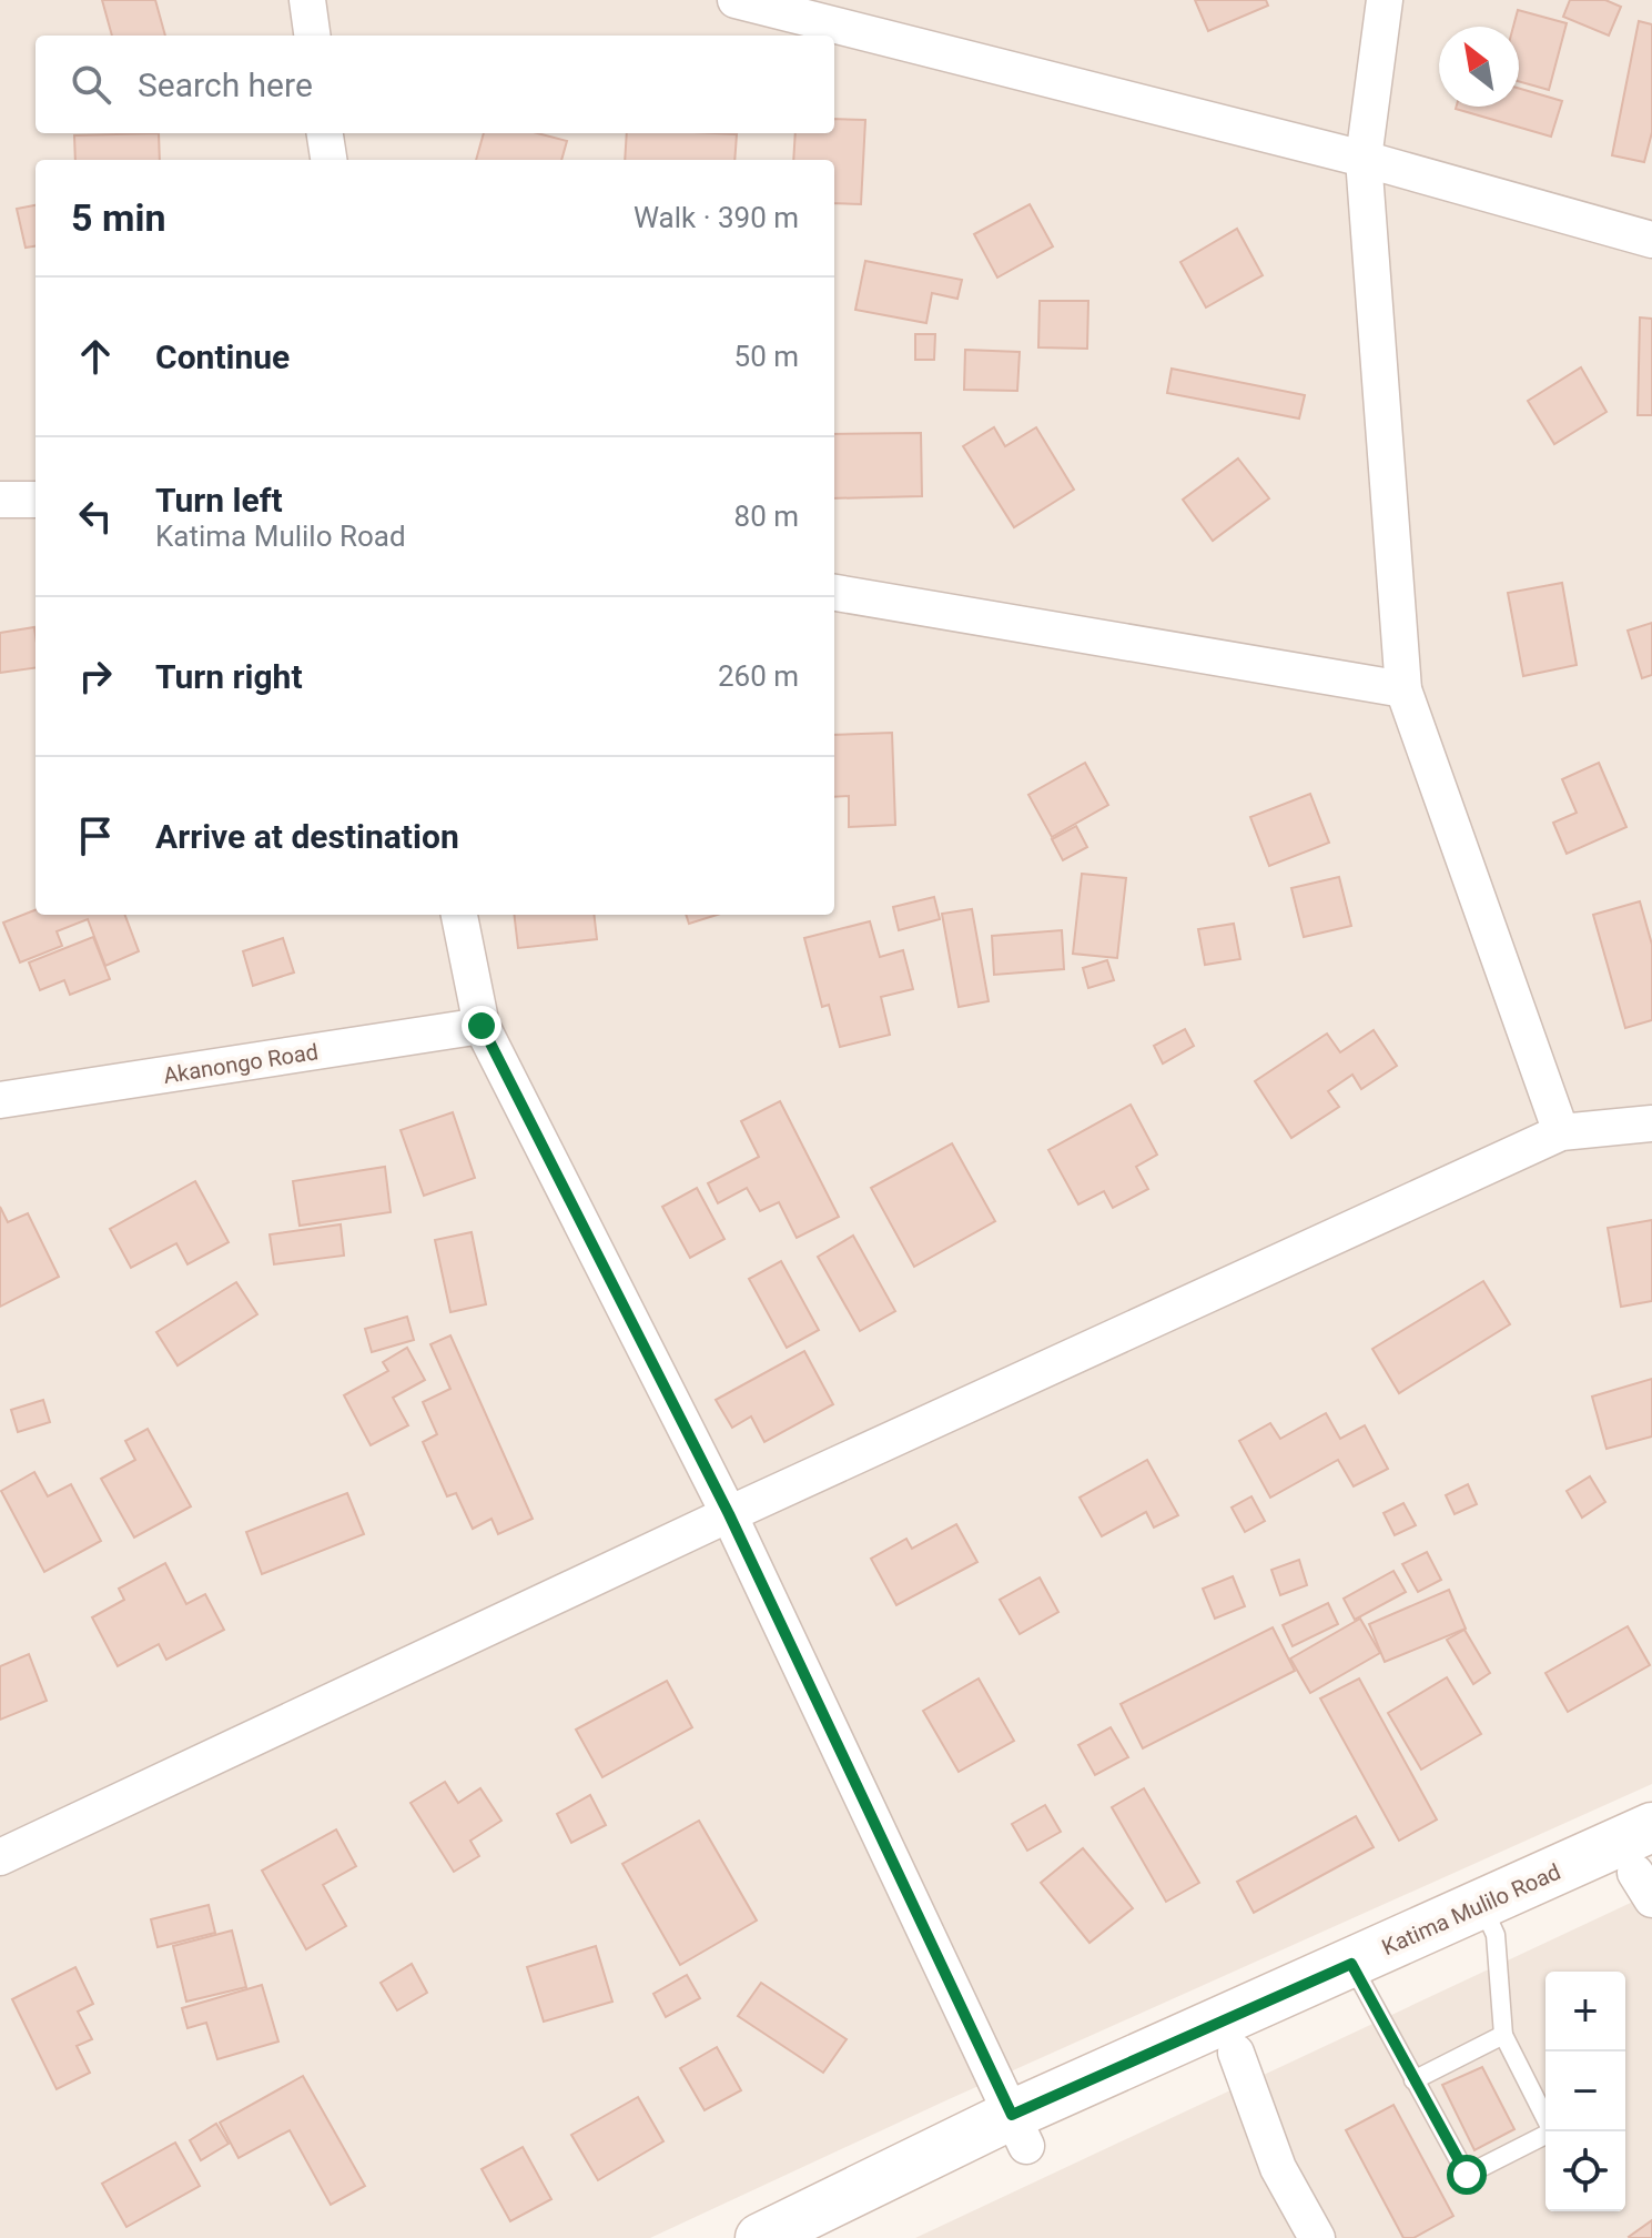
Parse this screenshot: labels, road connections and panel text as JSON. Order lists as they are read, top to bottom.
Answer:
{
  "streets": {
    "main road": ["Katima Mulilo Road"],
    "street": ["Akanongo Road"]
  },
  "north": "top left",
  "page": {
    "search": "Search here",
    "heading": ["5 min", "Walk · 390 m"],
    "list": [
      ["Continue", "50 m"],
      ["Turn left", "Katima Mulilo Road", "80 m"],
      ["Turn right", "260 m"],
      "Arrive at destination"
    ],
    "map_buttons": ["+", "−"]
  }
}
